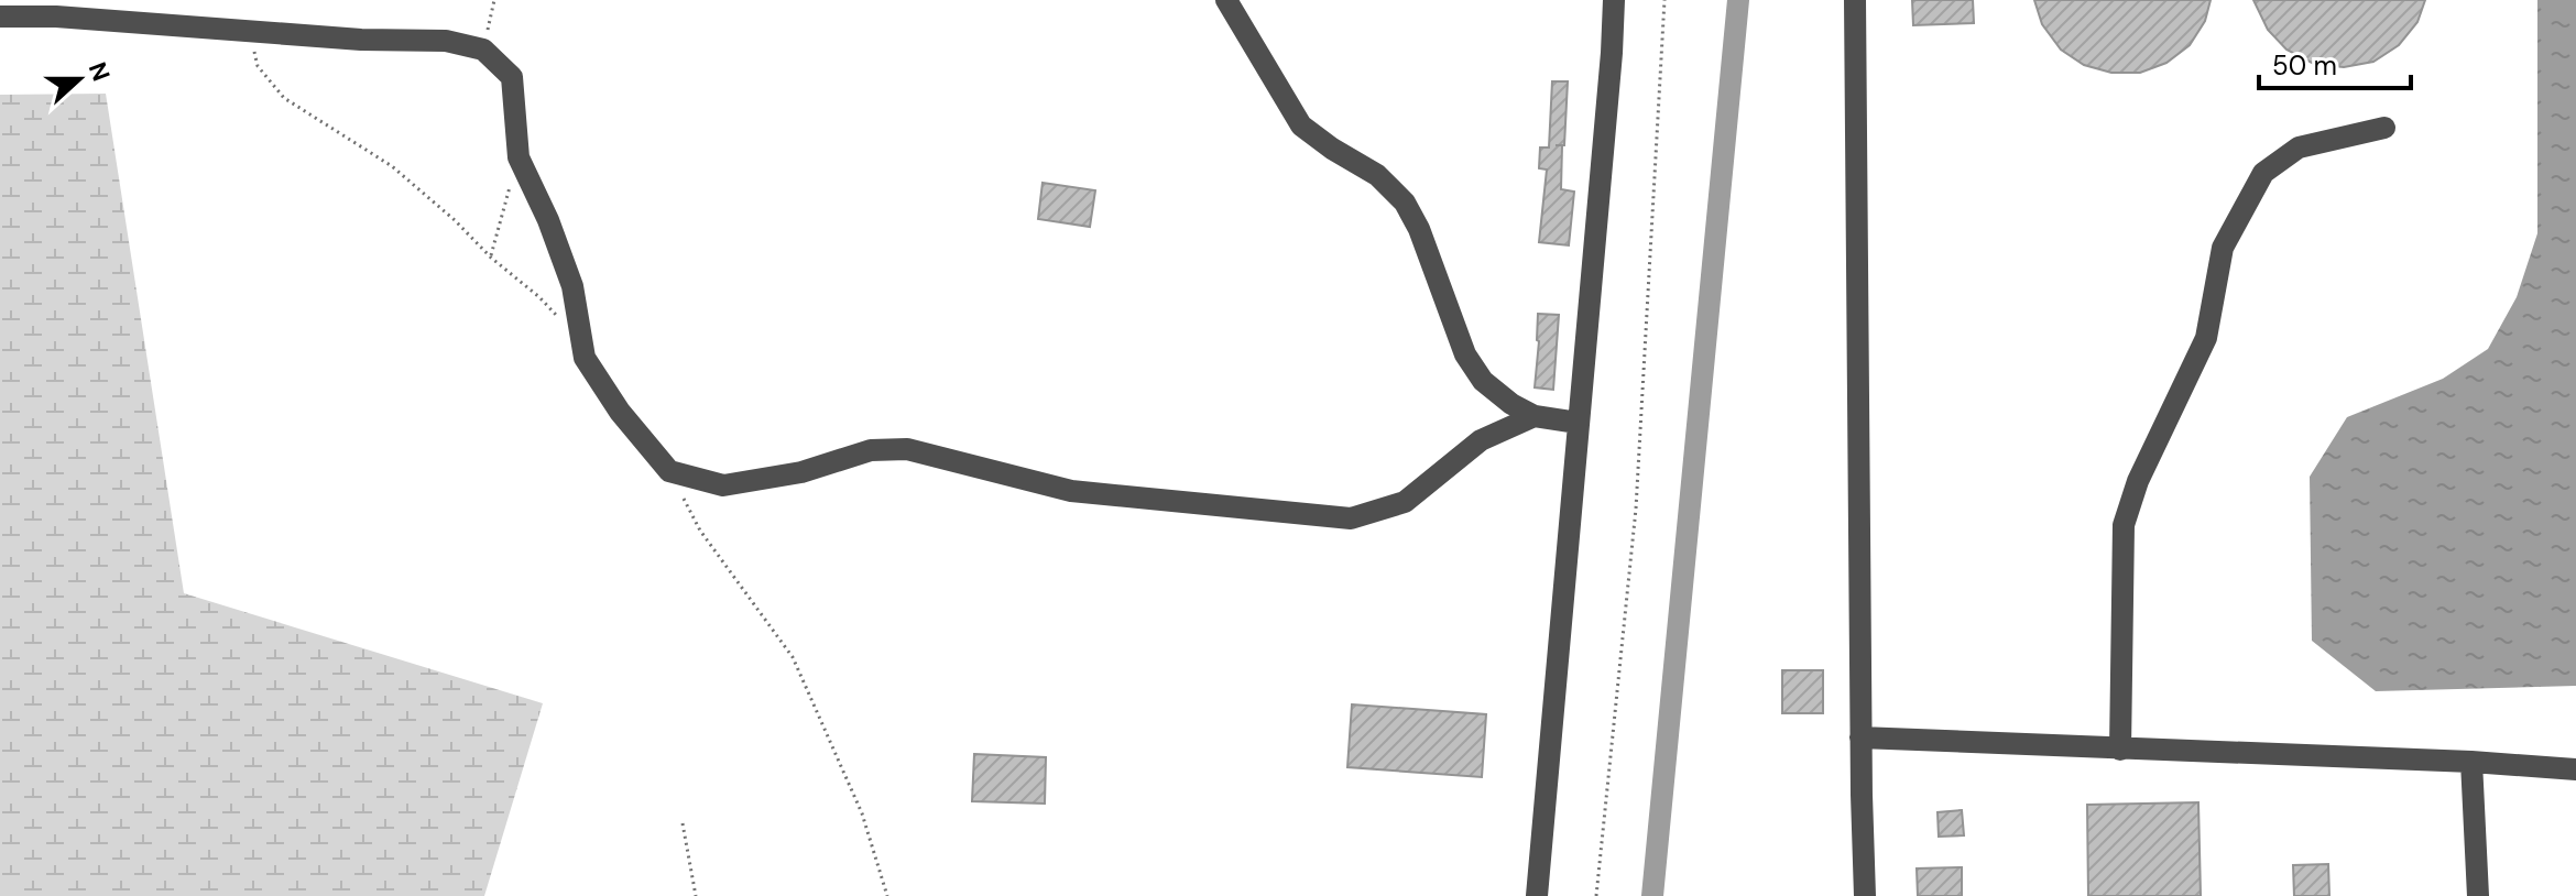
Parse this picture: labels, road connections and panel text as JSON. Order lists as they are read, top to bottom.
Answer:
{
  "scale_bar": "50 m",
  "north": "right"
}
